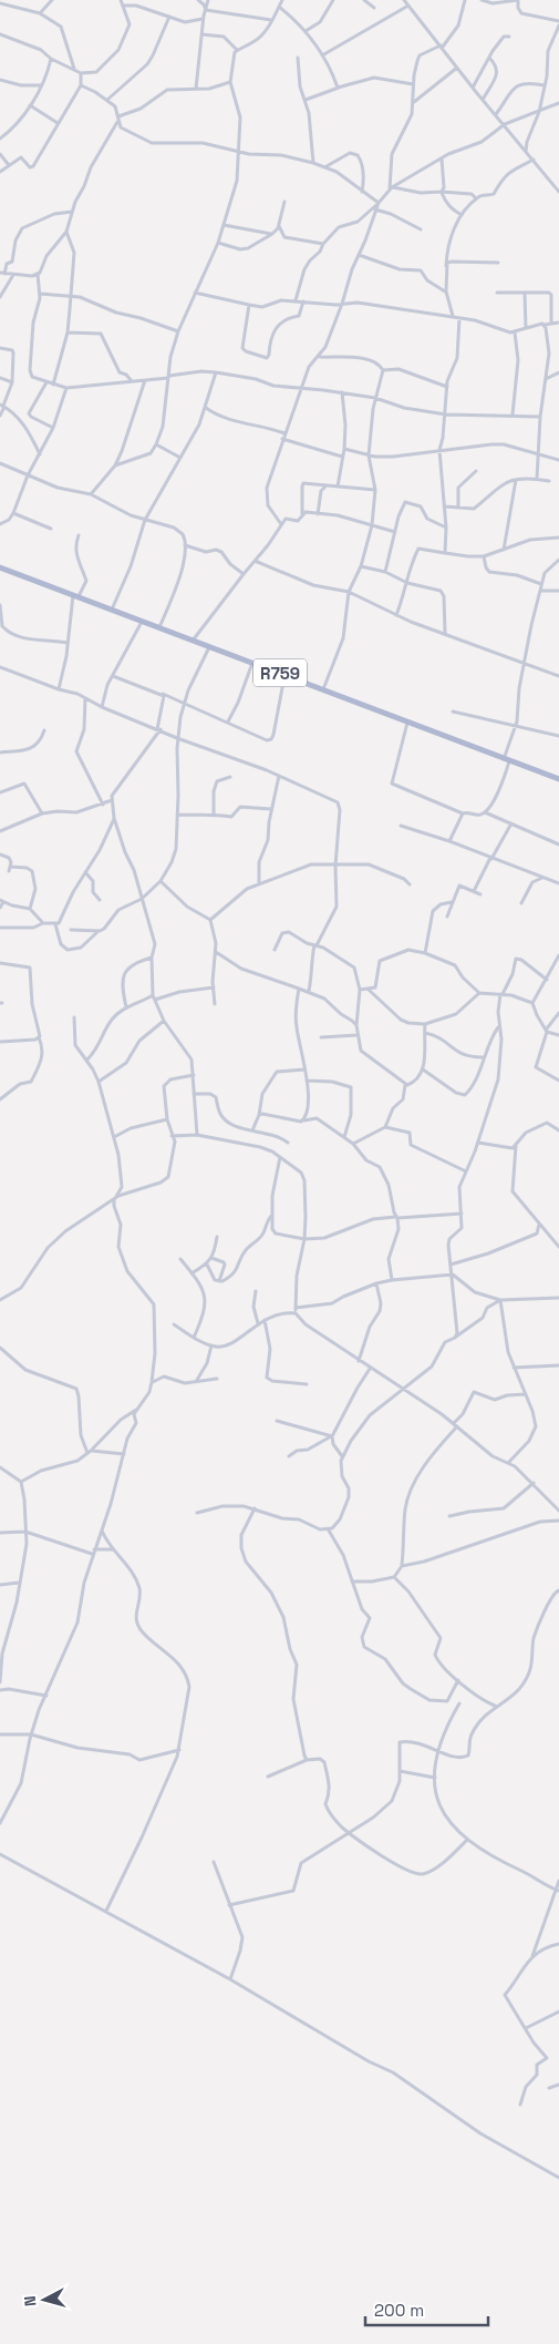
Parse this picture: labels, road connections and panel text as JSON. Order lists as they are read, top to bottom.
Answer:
{
  "streets": {
    "main road": ["R759"]
  },
  "scale_bar": "200 m",
  "north": "left"
}
